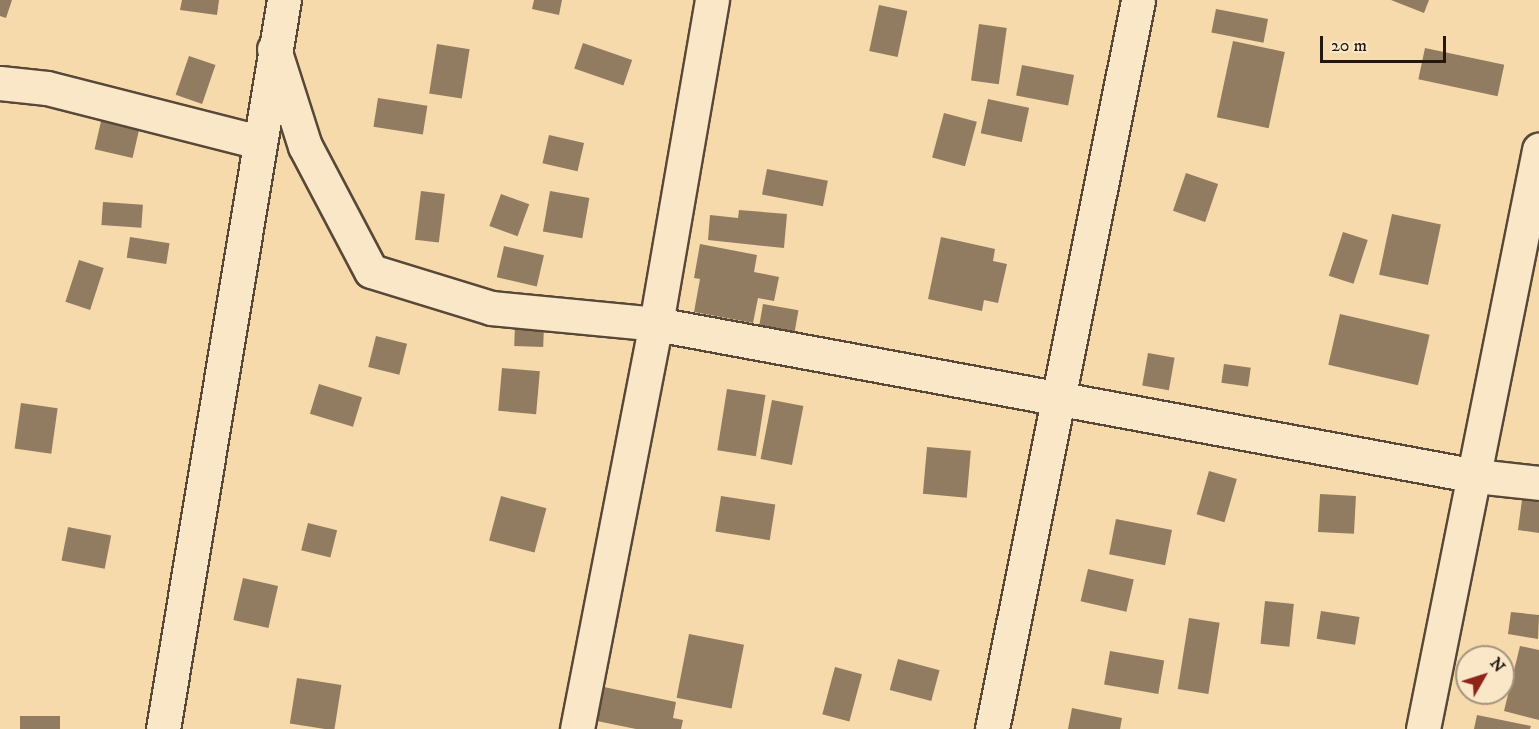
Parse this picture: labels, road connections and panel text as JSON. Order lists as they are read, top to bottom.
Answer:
{
  "scale_bar": "20 m",
  "north": "top right"
}
